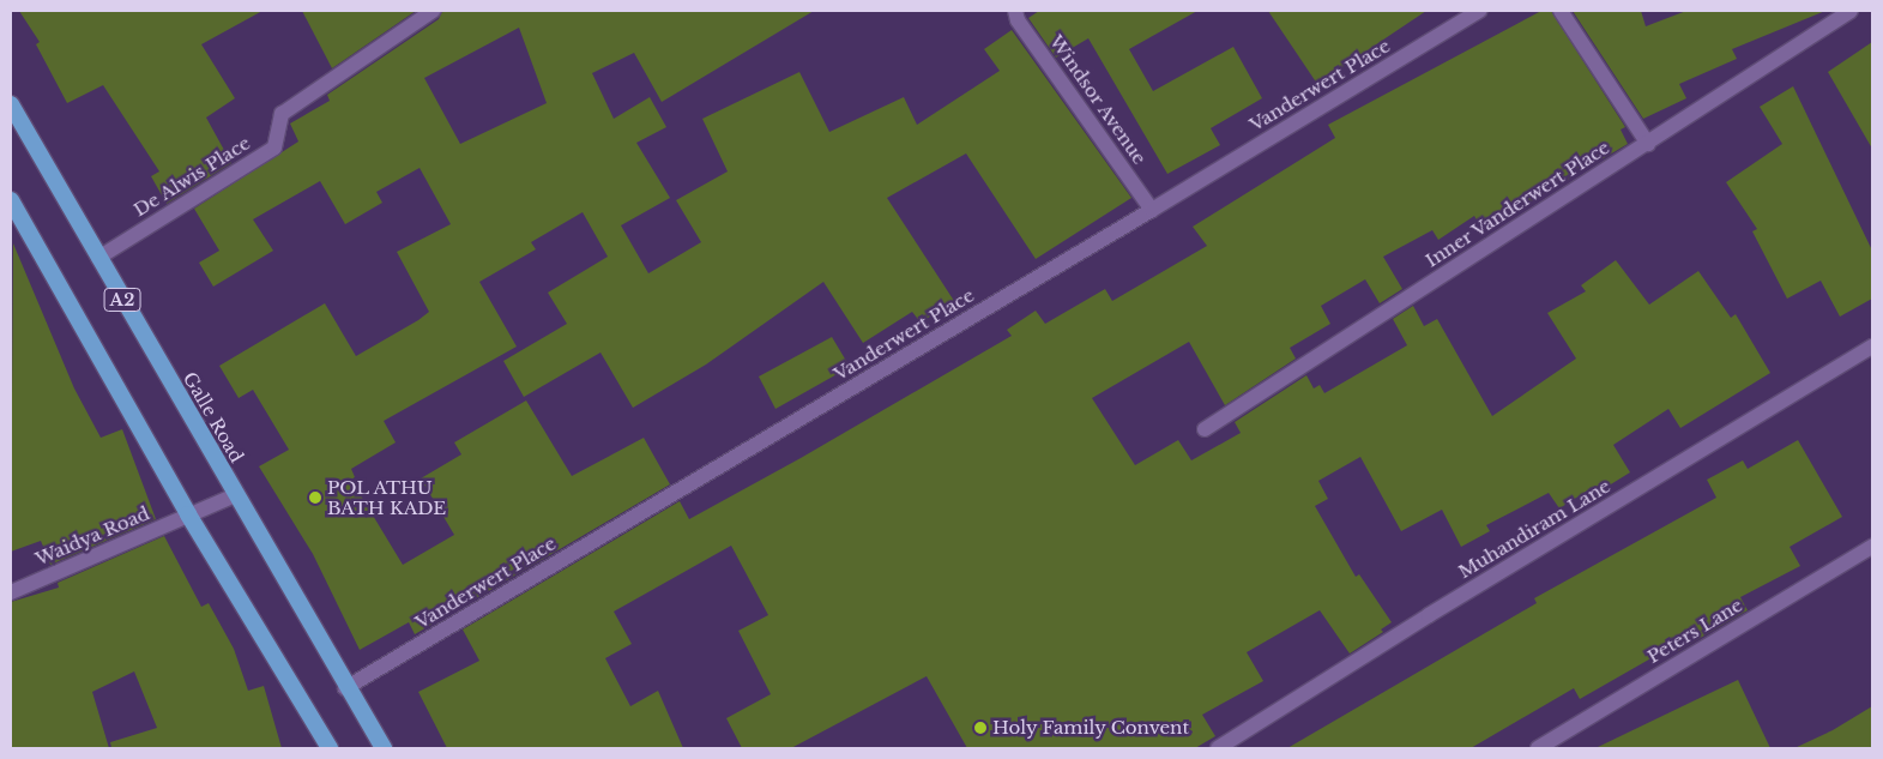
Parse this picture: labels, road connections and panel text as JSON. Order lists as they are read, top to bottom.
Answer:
{
  "streets": {
    "highway": ["A2", "Galle Road"],
    "street": [
      "Vanderwert Place",
      "Windsor Avenue",
      "De Alwis Place",
      "Inner Vanderwert Place",
      "Muhandiram Lane",
      "Waidya Road",
      "Peters Lane"
    ]
  },
  "crossings": [
    ["Vanderwert Place", "Windsor Avenue"],
    ["Vanderwert Place", "Galle Road"],
    ["De Alwis Place", "Galle Road"],
    ["A2", "Waidya Road"],
    ["Galle Road", "Waidya Road"]
  ],
  "places": ["POL ATHU BATH KADE", "Holy Family Convent"]
}
